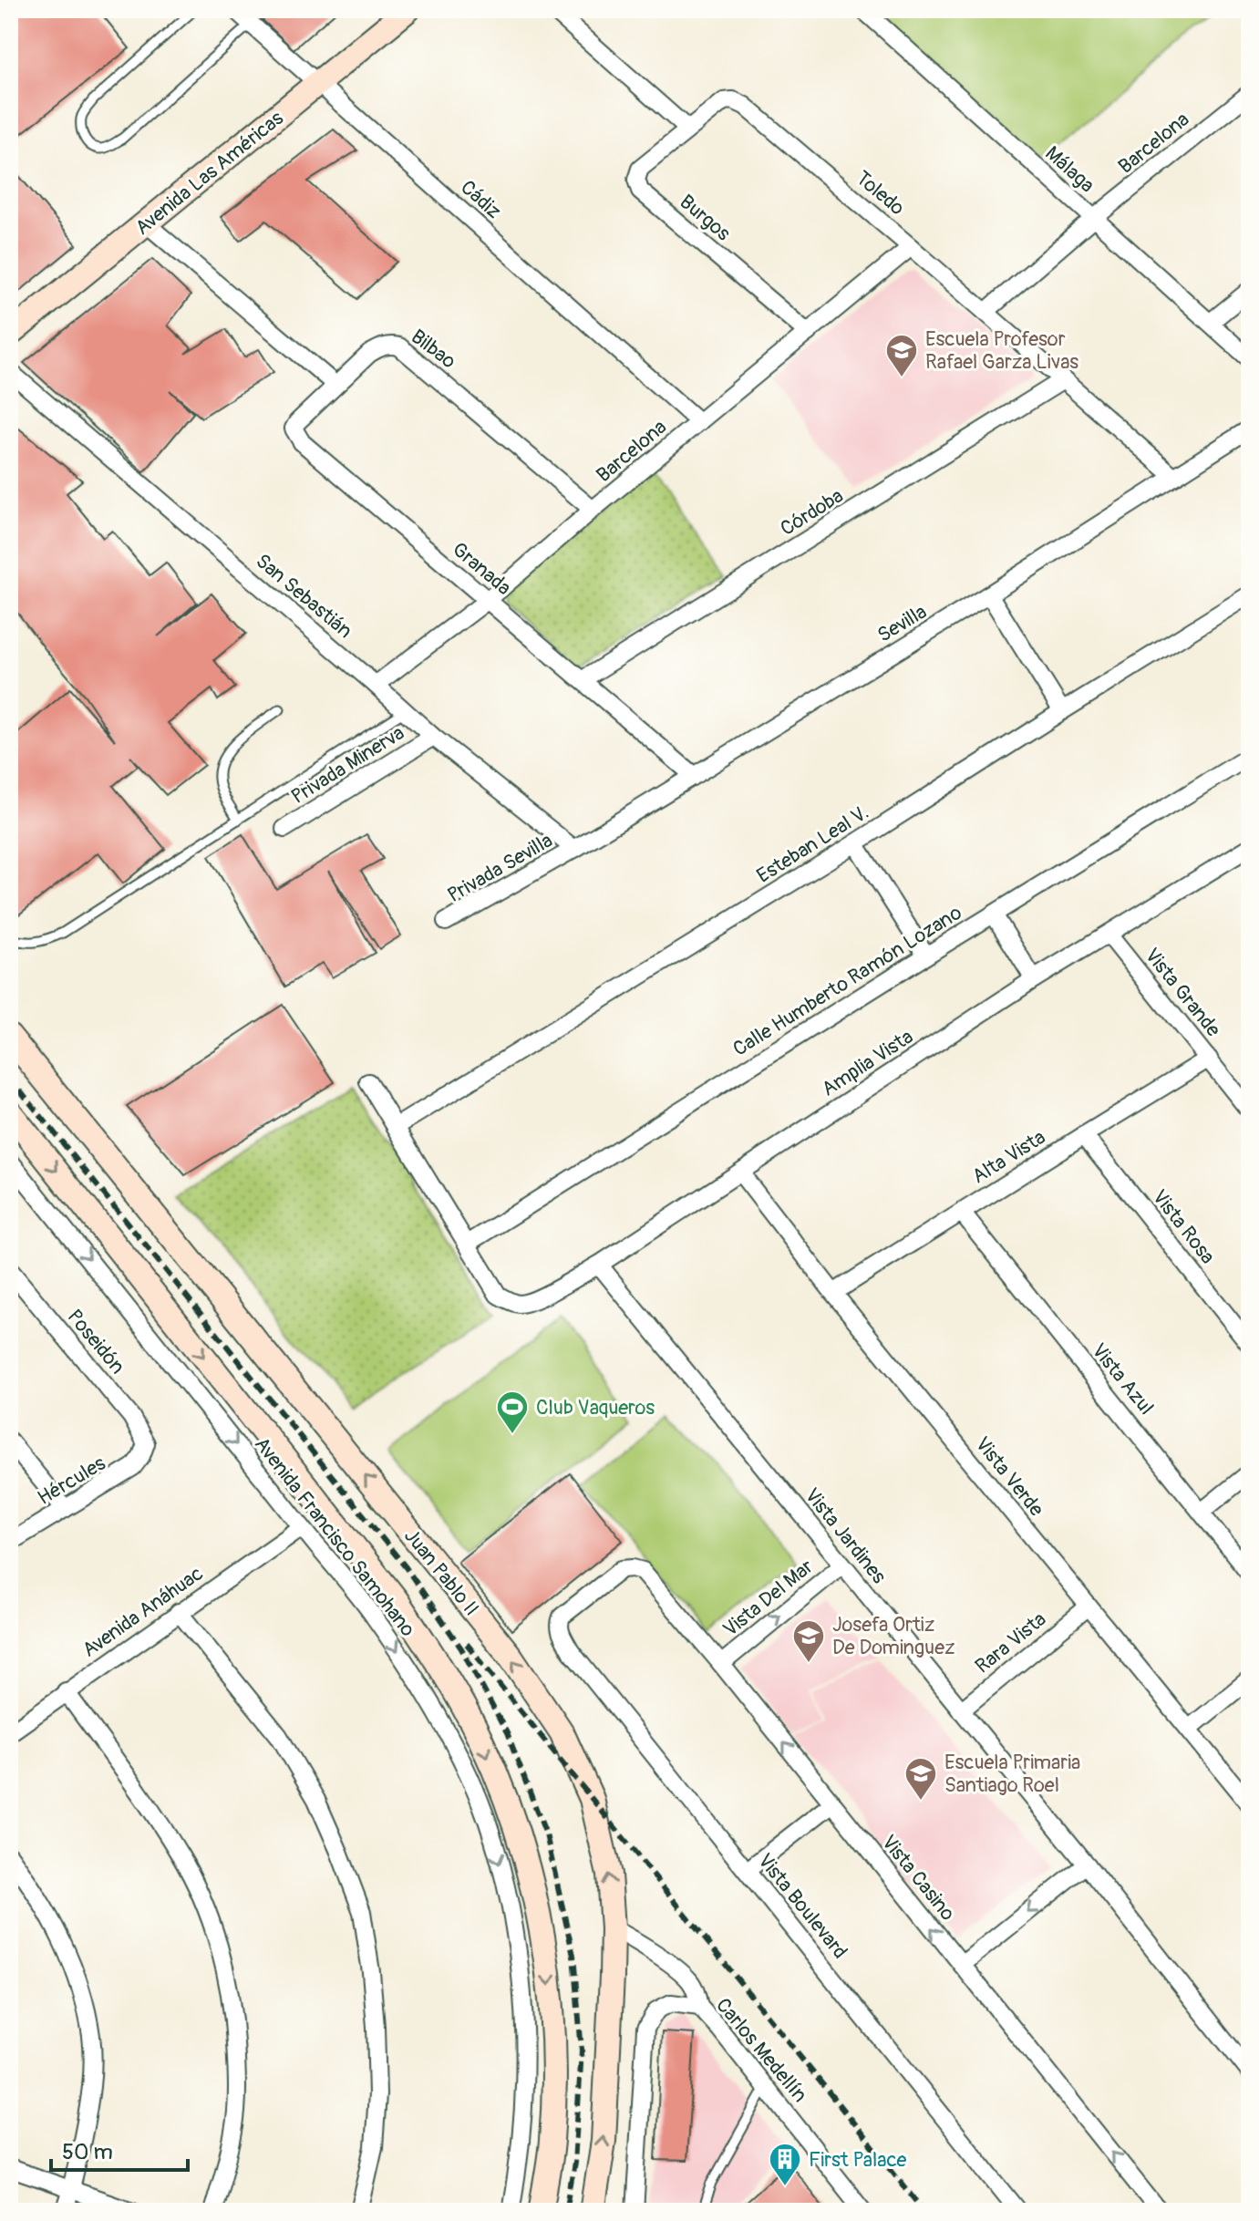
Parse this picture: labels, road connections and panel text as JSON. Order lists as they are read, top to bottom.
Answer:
{
  "streets": {
    "main road": ["Avenida Las Américas", "Juan Pablo II"],
    "street": [
      "Barcelona",
      "Málaga",
      "Toledo",
      "Cádiz",
      "Burgos",
      "Bilbao",
      "Córdoba",
      "Granada",
      "San Sebastián",
      "Sevilla",
      "Privada Minerva",
      "Esteban Leal V.",
      "Privada Sevilla",
      "Calle Humberto Ramón Lozano",
      "Vista Grande",
      "Amplia Vista",
      "Alta Vista",
      "Vista Rosa",
      "Poseidón",
      "Vista Azul",
      "Vista Verde",
      "Hércules",
      "Vista Jardines",
      "Avenida Francisco Samohano",
      "Vista Del Mar",
      "Avenida Anáhuac",
      "Rara Vista",
      "Vista Casino",
      "Vista Boulevard",
      "Carlos Medellín"
    ]
  },
  "crossings": [
    ["Barcelona", "Málaga"],
    ["Barcelona", "Toledo"],
    ["Barcelona", "Cádiz"],
    ["Barcelona", "Burgos"],
    ["Barcelona", "Bilbao"],
    ["Barcelona", "Granada"],
    ["Barcelona", "San Sebastián"],
    ["Avenida Las Américas", "Cádiz"],
    ["Toledo", "Burgos"],
    ["Toledo", "Córdoba"],
    ["Toledo", "Sevilla"],
    ["Bilbao", "Granada"],
    ["Córdoba", "Granada"],
    ["Granada", "Sevilla"],
    ["San Sebastián", "Sevilla"],
    ["San Sebastián", "Privada Minerva"],
    ["San Sebastián", "Privada Sevilla"],
    ["Sevilla", "Privada Sevilla"],
    ["Calle Humberto Ramón Lozano", "Amplia Vista"],
    ["Vista Grande", "Amplia Vista"],
    ["Vista Grande", "Alta Vista"],
    ["Amplia Vista", "Vista Verde"],
    ["Amplia Vista", "Vista Jardines"],
    ["Alta Vista", "Vista Rosa"],
    ["Alta Vista", "Vista Azul"],
    ["Alta Vista", "Vista Verde"],
    ["Poseidón", "Hércules"],
    ["Vista Verde", "Rara Vista"],
    ["Vista Jardines", "Vista Del Mar"],
    ["Vista Jardines", "Rara Vista"],
    ["Avenida Francisco Samohano", "Avenida Anáhuac"],
    ["Vista Del Mar", "Vista Casino"],
    ["Vista Casino", "Vista Boulevard"]
  ],
  "one_way": ["Vista Del Mar", "Vista Casino"],
  "places": {
    "school or university": ["Escuela Profesor Rafael Garza Livas", "Josefa Ortiz De Dominguez", "Escuela Primaria Santiago Roel"],
    "sports": ["Club Vaqueros"],
    "building": ["First Palace"]
  },
  "scale_bar": "50 m"
}
